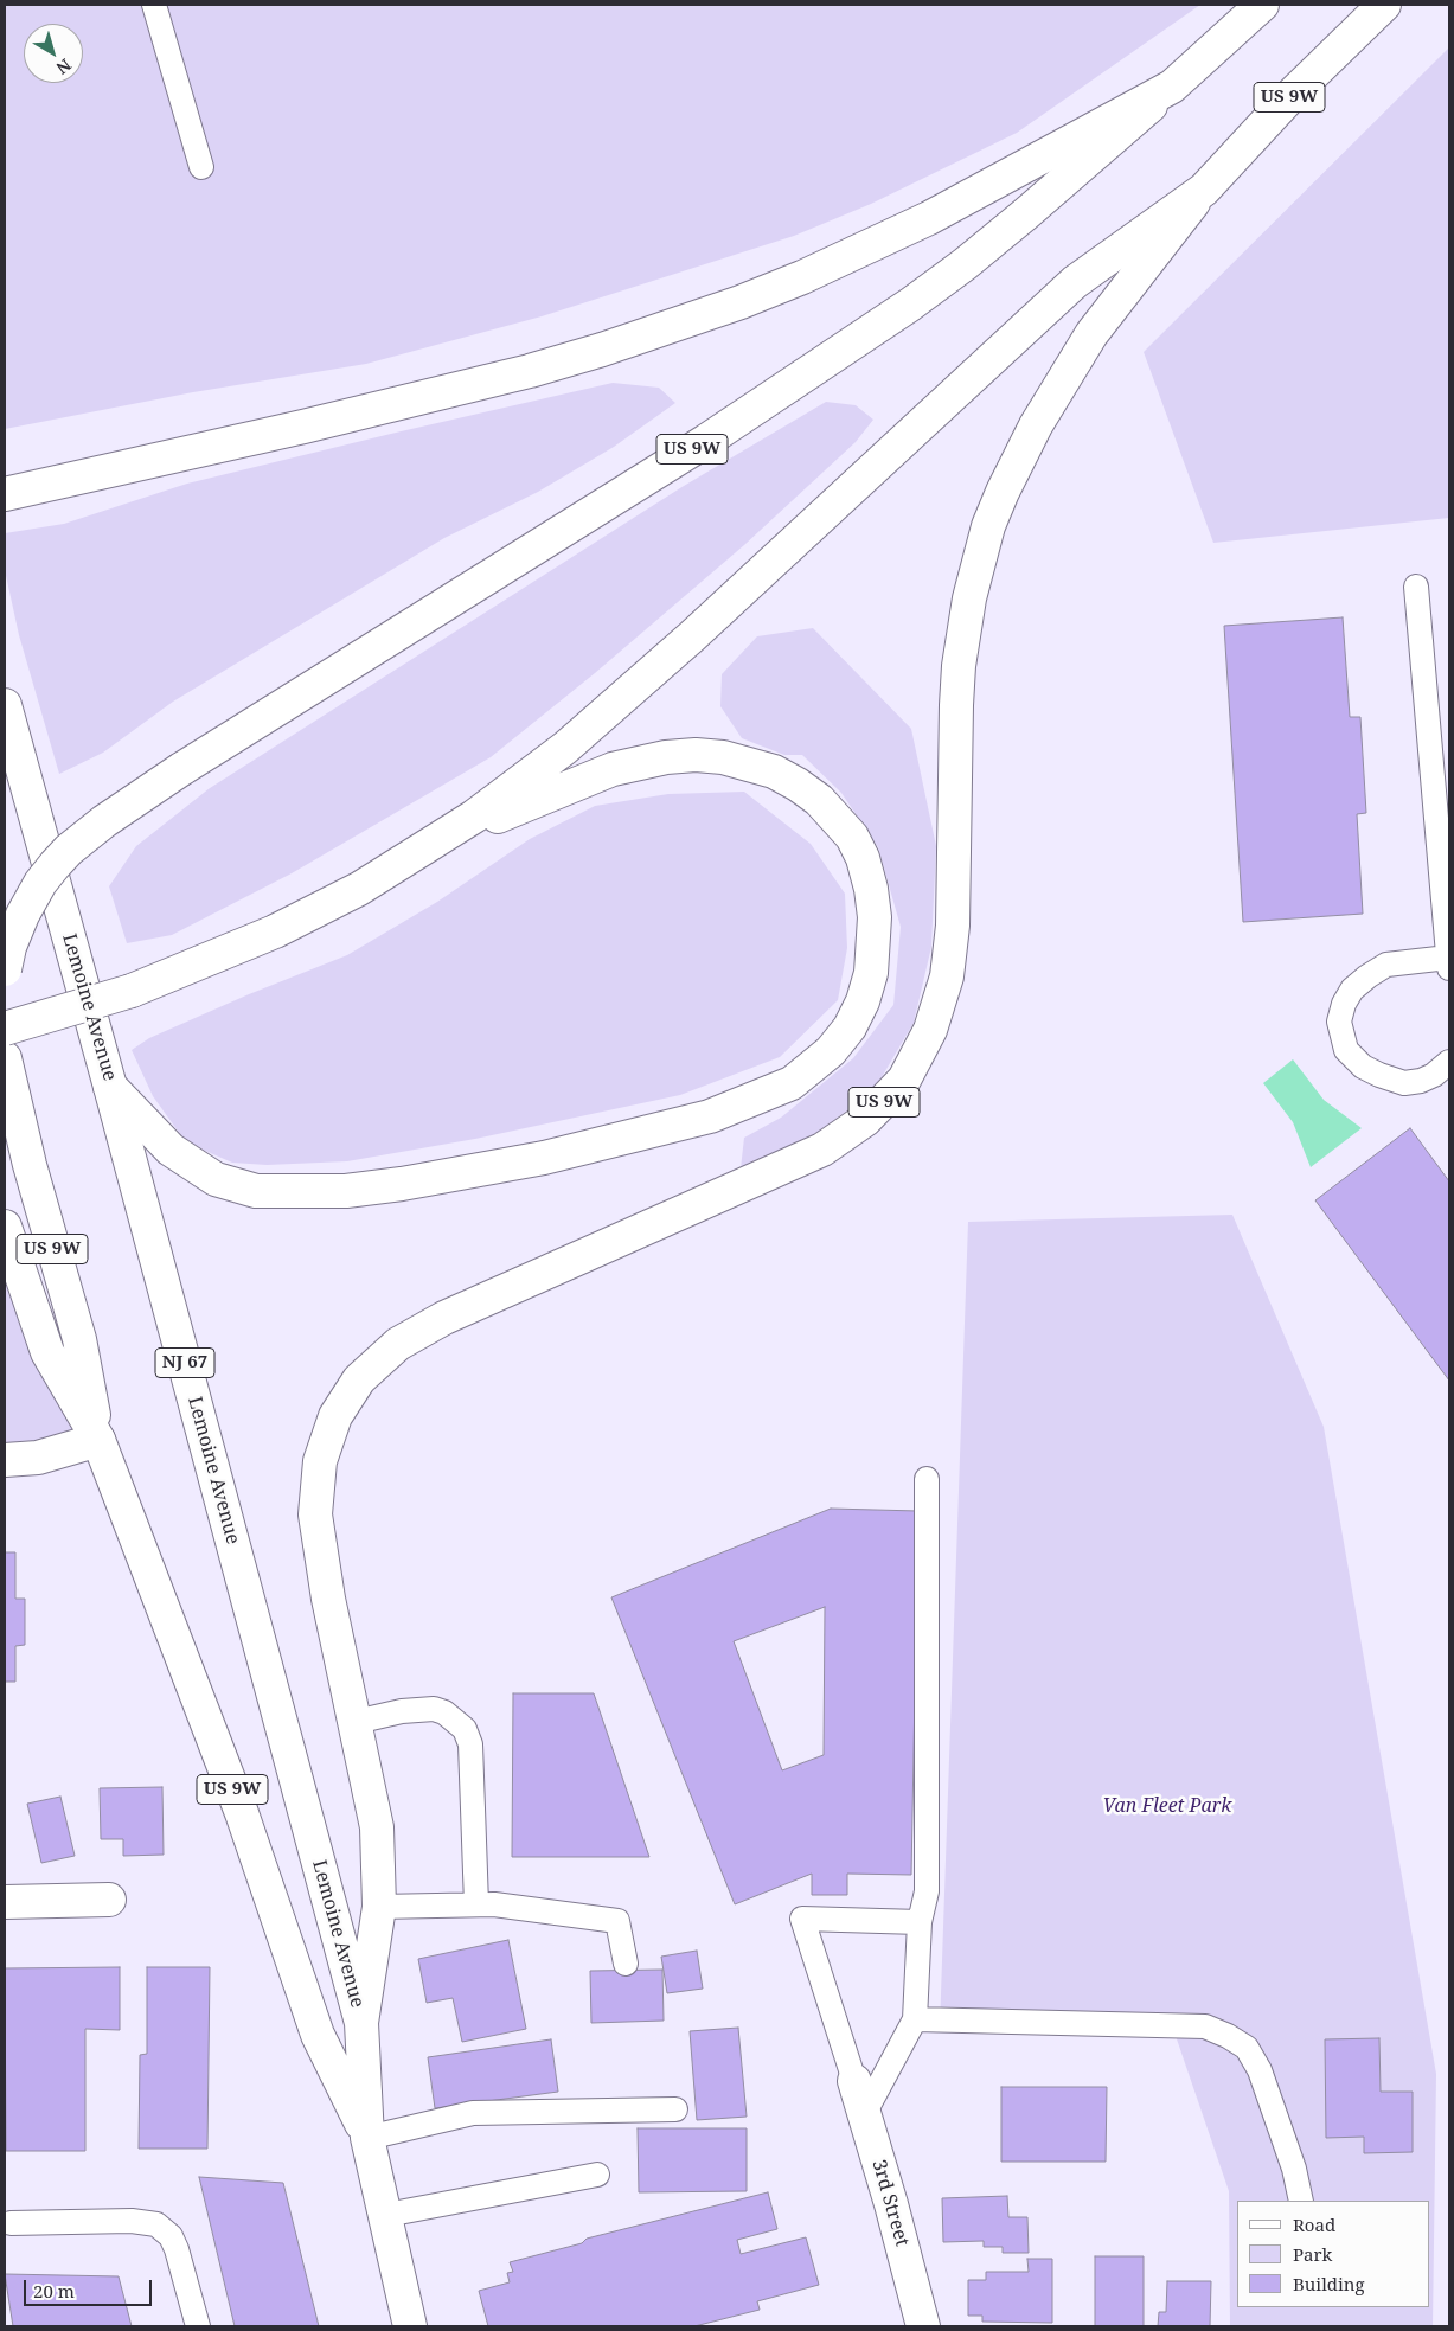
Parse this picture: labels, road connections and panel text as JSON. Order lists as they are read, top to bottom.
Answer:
{
  "streets": {
    "main road": [
      "US 9W",
      "Lemoine Avenue",
      "NJ 67",
      "3rd Street"
    ]
  },
  "crossings": [
    ["US 9W", "Lemoine Avenue"]
  ],
  "parks": ["Van Fleet Park"],
  "legend": ["Road", "Park", "Building"],
  "scale_bar": "20 m",
  "north": "bottom right"
}
